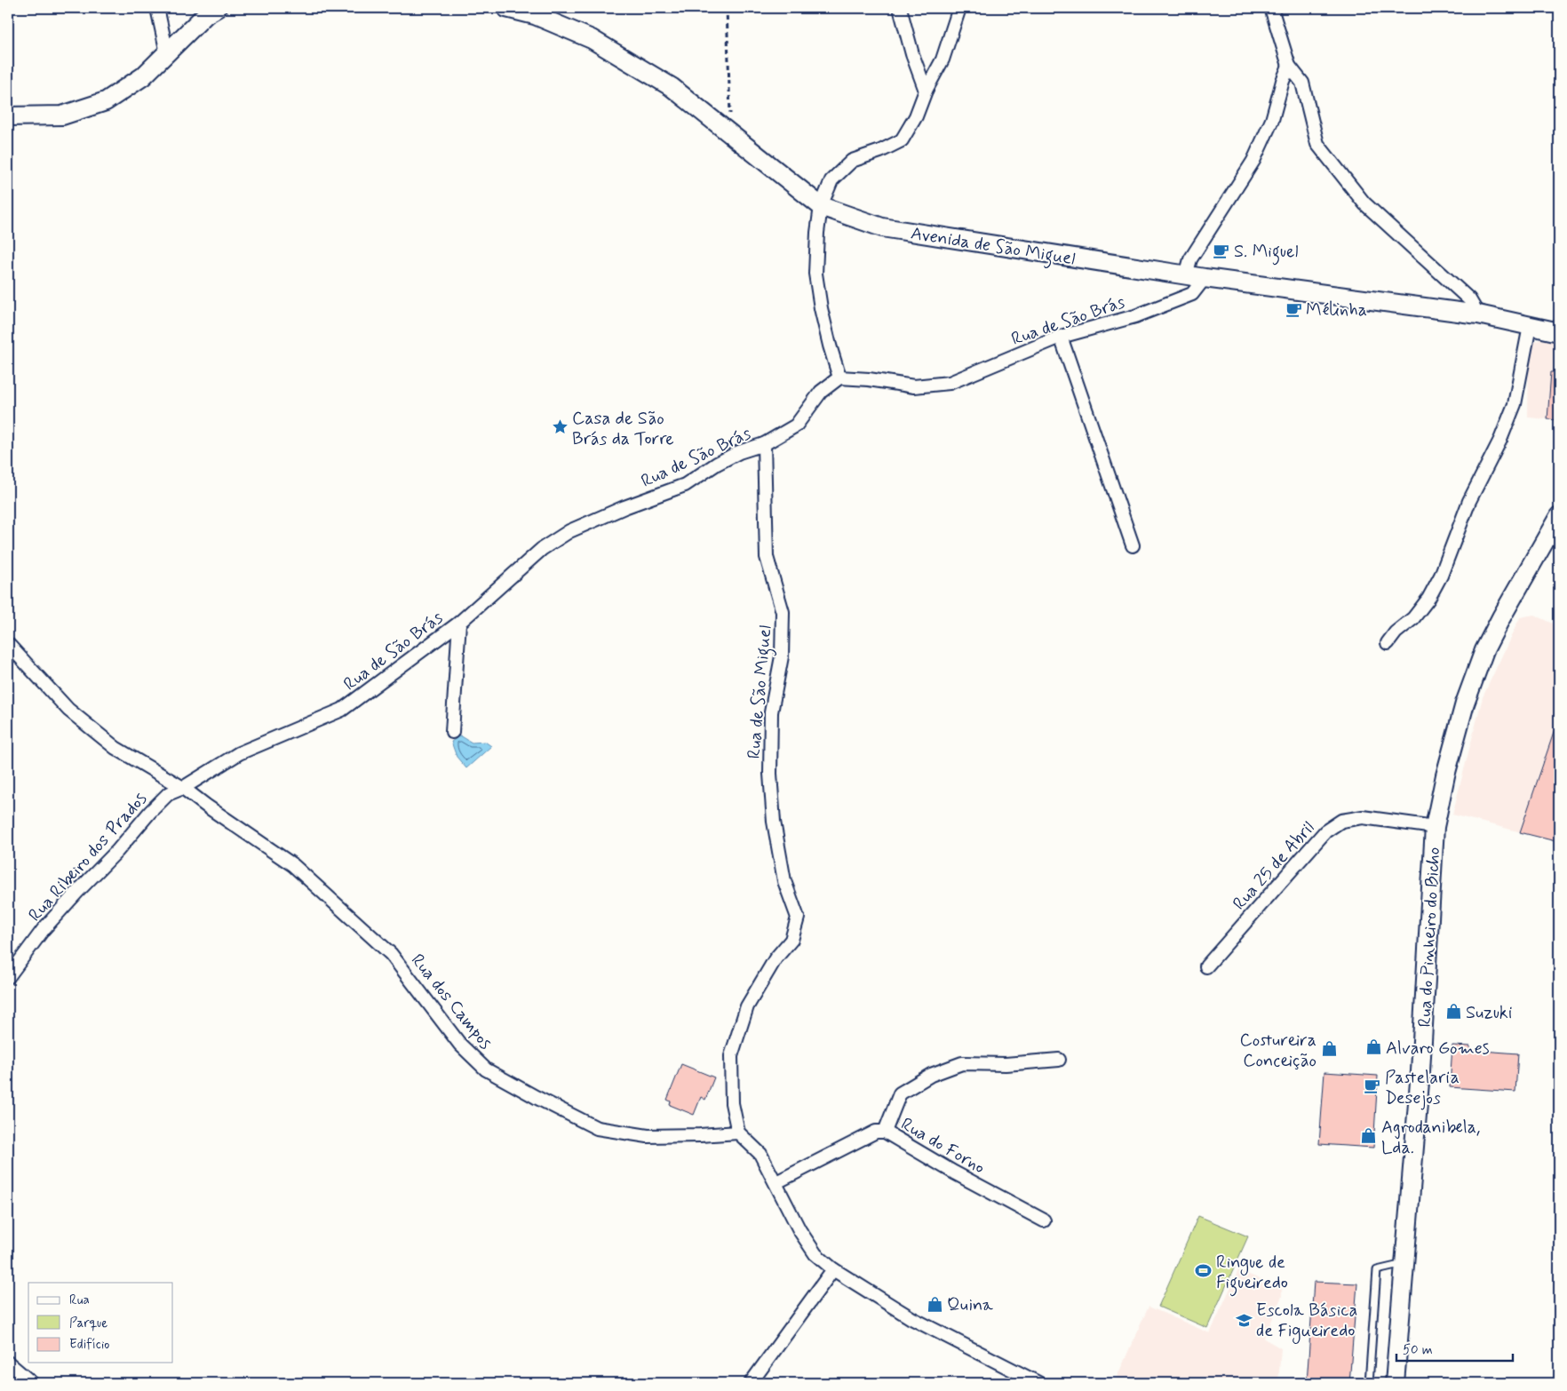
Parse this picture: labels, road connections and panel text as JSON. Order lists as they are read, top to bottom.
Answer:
{
  "streets": {
    "street": [
      "Avenida de São Miguel",
      "Rua de São Brás",
      "Rua de São Miguel",
      "Rua Ribeiro dos Prados",
      "Rua 25 de Abril",
      "Rua do Pinheiro do Bicho",
      "Rua dos Campos",
      "Rua do Forno"
    ]
  },
  "crossings": [
    ["Avenida de São Miguel", "Rua de São Brás"],
    ["Rua de São Brás", "Rua de São Miguel"],
    ["Rua de São Brás", "Rua Ribeiro dos Prados"],
    ["Rua de São Brás", "Rua dos Campos"],
    ["Rua de São Miguel", "Rua dos Campos"],
    ["Rua Ribeiro dos Prados", "Rua dos Campos"],
    ["Rua 25 de Abril", "Rua do Pinheiro do Bicho"]
  ],
  "places": {
    "cafe": ["S. Miguel", "Mélinha", "Pastelaria Desejos"],
    "place": ["Casa de São Brás da Torre"],
    "shop": [
      "Suzuki",
      "Alvaro Gomes",
      "Costureira Conceição",
      "Agrodanibela, Lda.",
      "Quina"
    ],
    "sports": ["Ringue de Figueiredo"],
    "school or university": ["Escola Básica de Figueiredo"]
  },
  "legend": ["Rua", "Parque", "Edifício"],
  "scale_bar": "50 m"
}
